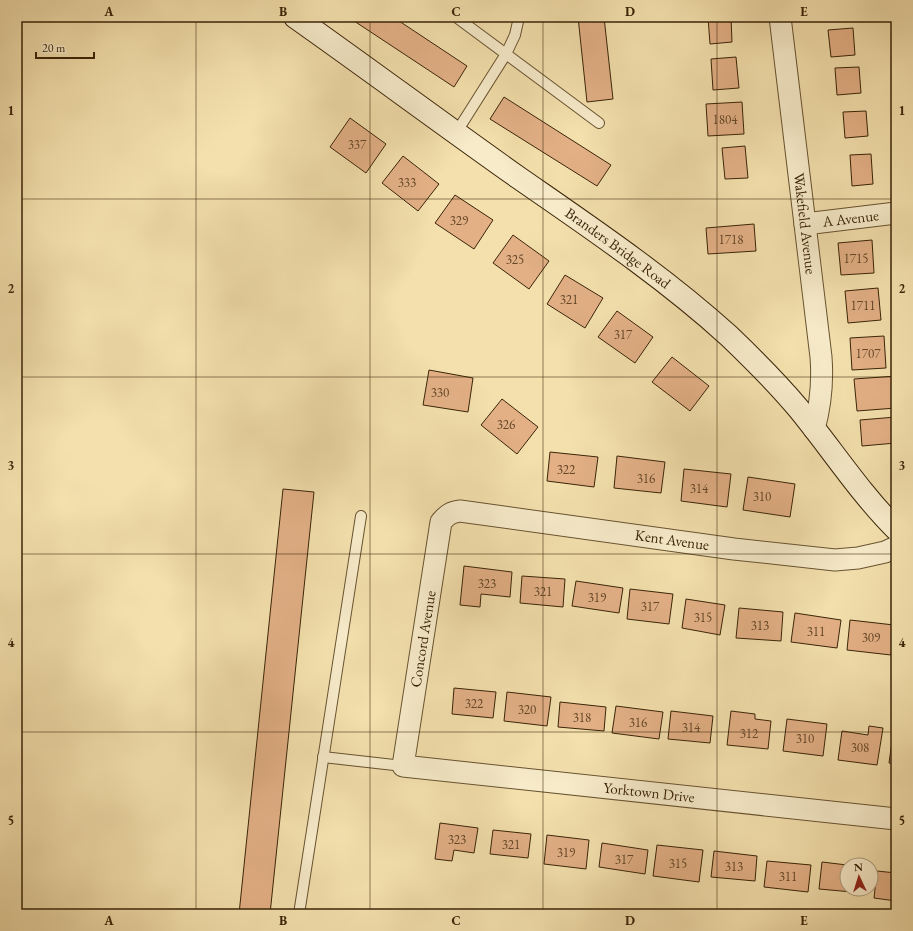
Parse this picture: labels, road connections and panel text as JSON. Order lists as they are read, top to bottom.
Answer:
{
  "streets": {
    "street": [
      "A Avenue",
      "Wakefield Avenue",
      "Branders Bridge Road",
      "Kent Avenue",
      "Concord Avenue",
      "Yorktown Drive"
    ]
  },
  "crossings": [
    ["A Avenue", "Wakefield Avenue"],
    ["Wakefield Avenue", "Branders Bridge Road"],
    ["Kent Avenue", "Concord Avenue"],
    ["Concord Avenue", "Yorktown Drive"]
  ],
  "house_numbers": [
    "1804",
    "337",
    "333",
    "329",
    "1718",
    "1715",
    "325",
    "321",
    "1711",
    "317",
    "1707",
    "330",
    "326",
    "322",
    "316",
    "314",
    "310",
    "323",
    "321",
    "319",
    "317",
    "315",
    "313",
    "311",
    "309",
    "322",
    "320",
    "318",
    "316",
    "314",
    "312",
    "310",
    "308",
    "323",
    "321",
    "319",
    "317",
    "315",
    "313",
    "311"
  ],
  "scale_bar": "20 m",
  "north": "top",
  "grid": {
    "columns": [
      "A",
      "B",
      "C",
      "D",
      "E"
    ],
    "rows": [
      "1",
      "2",
      "3",
      "4",
      "5"
    ]
  }
}
